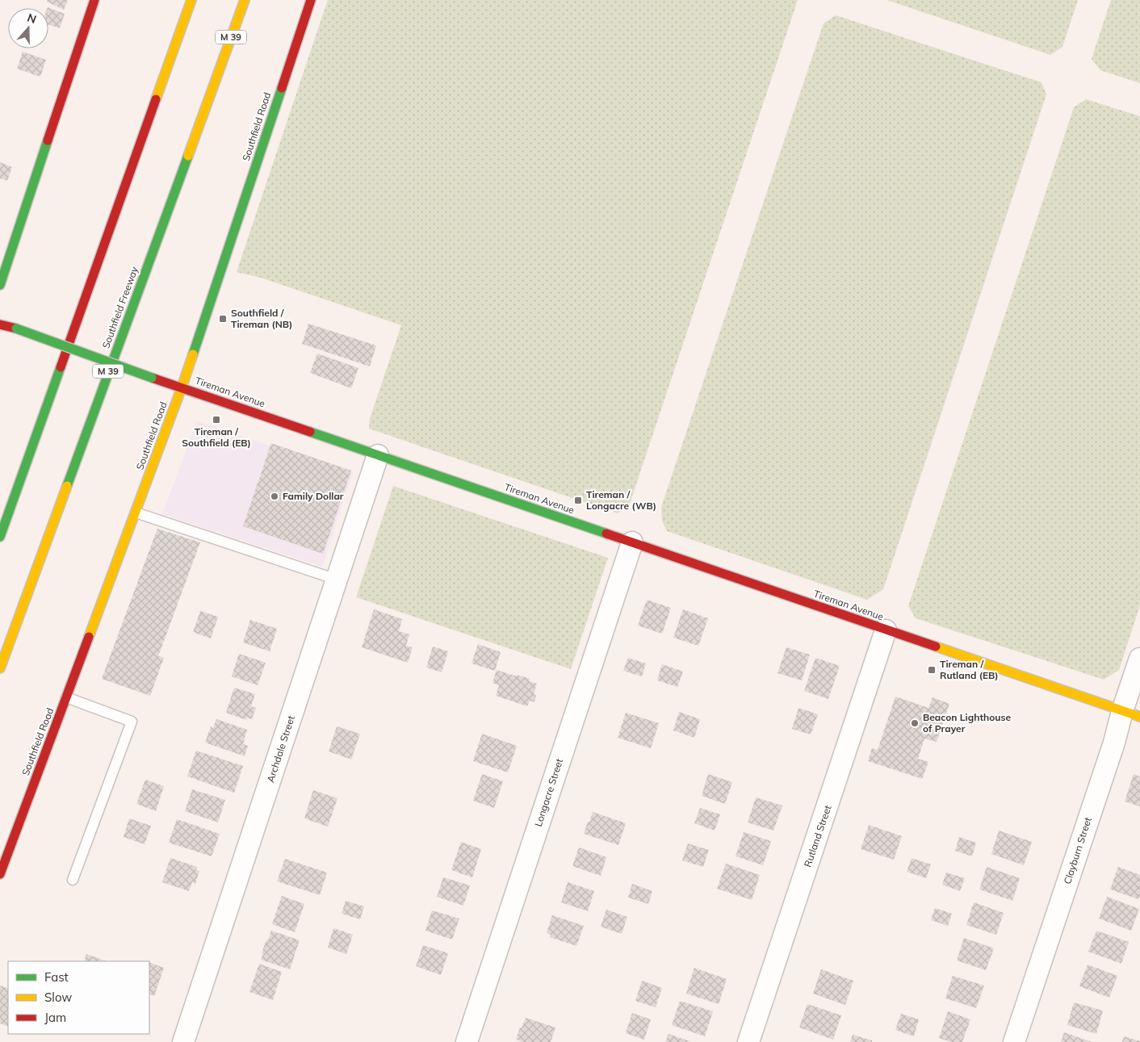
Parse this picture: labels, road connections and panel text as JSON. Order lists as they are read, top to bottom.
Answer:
{
  "streets": {
    "main road": [
      "M 39",
      "Southfield Road",
      "Southfield Freeway",
      "Tireman Avenue"
    ],
    "street": [
      "Archdale Street",
      "Longacre Street",
      "Rutland Street",
      "Clayburn Street"
    ]
  },
  "crossings": [
    ["Southfield Road", "Tireman Avenue"],
    ["Tireman Avenue", "Archdale Street"],
    ["Tireman Avenue", "Longacre Street"],
    ["Tireman Avenue", "Rutland Street"],
    ["Tireman Avenue", "Clayburn Street"]
  ],
  "places": {
    "transit": [
      "Southfield / Tireman (NB)",
      "Tireman / Southfield (EB)",
      "Tireman / Longacre (WB)",
      "Tireman / Rutland (EB)"
    ],
    "other": ["Family Dollar", "Beacon Lighthouse of Prayer"]
  },
  "legend": ["Fast", "Slow", "Jam"],
  "north": "top"
}
